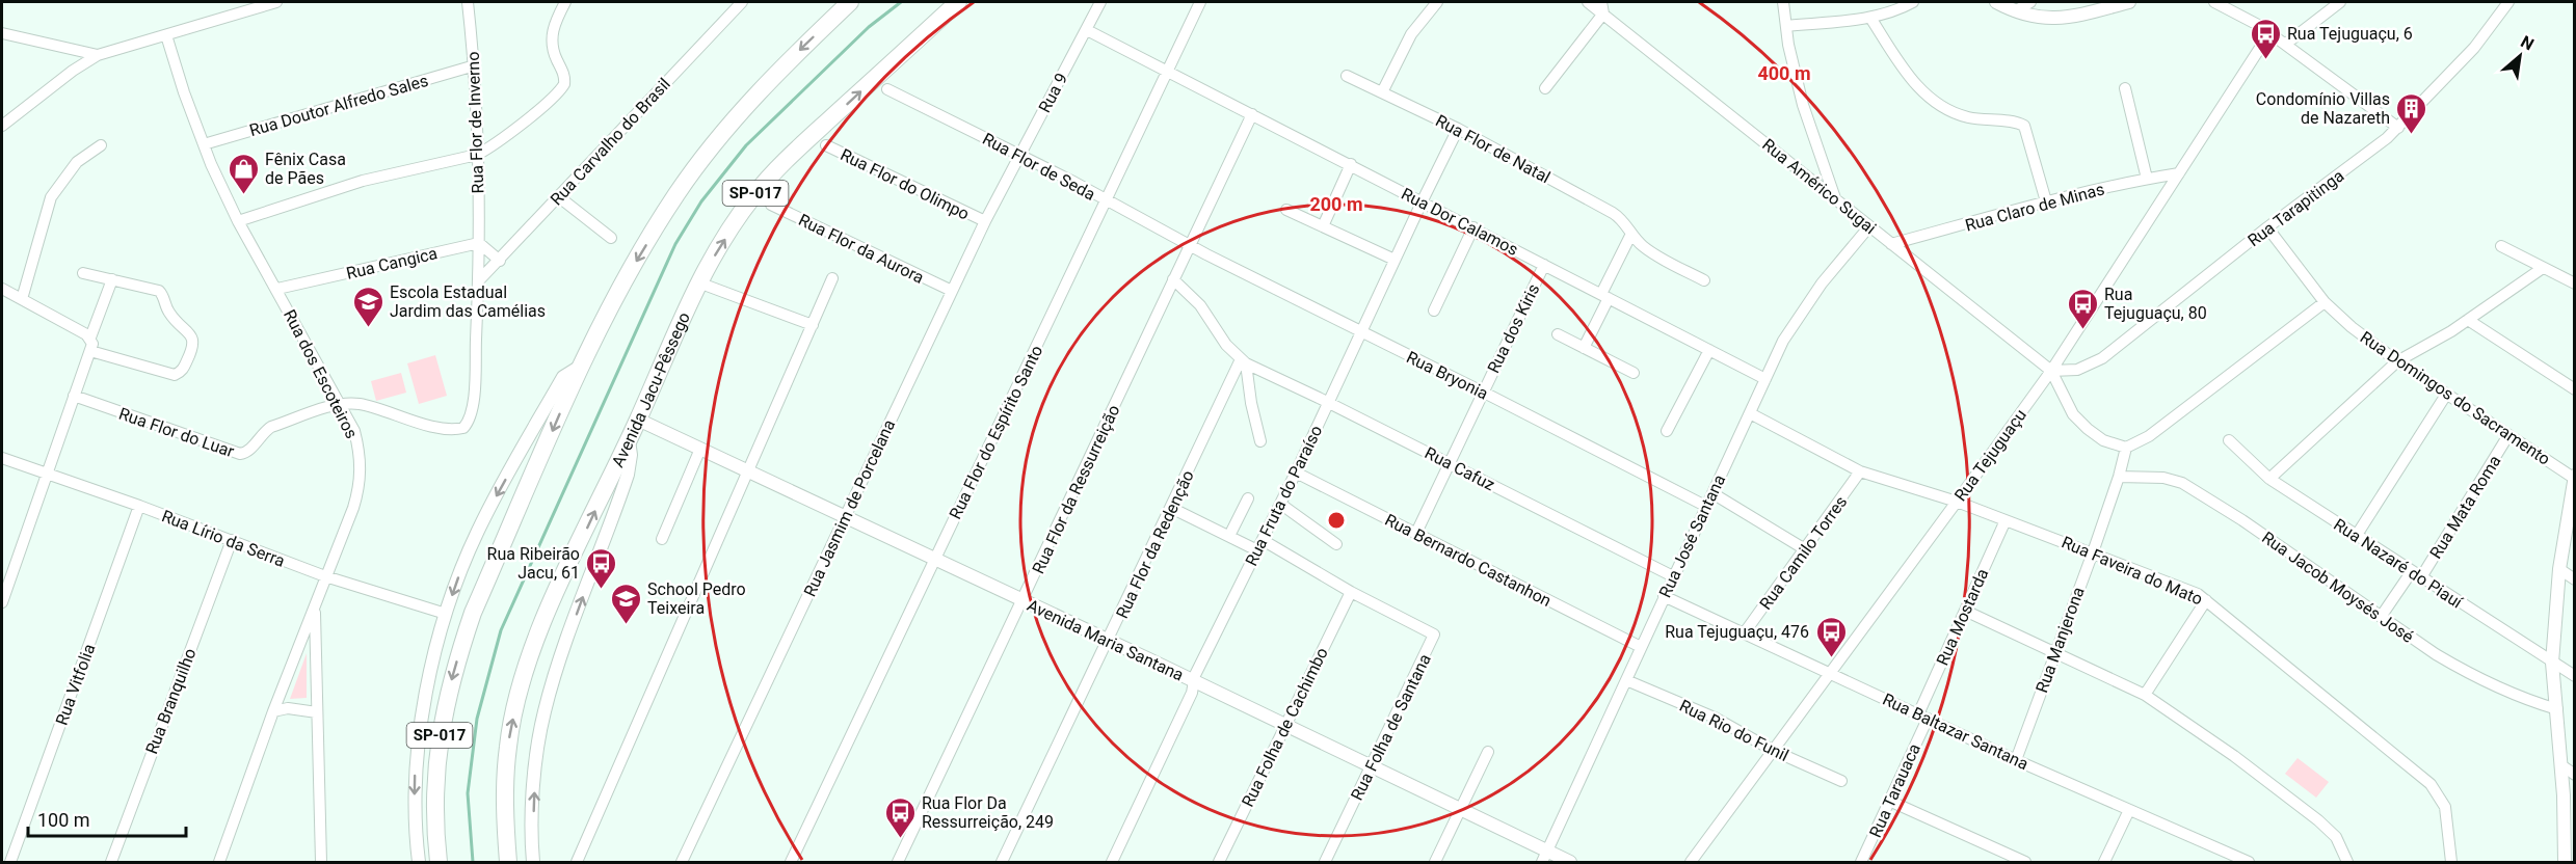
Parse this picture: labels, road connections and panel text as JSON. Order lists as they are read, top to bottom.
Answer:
{
  "streets": {
    "highway": ["SP-017", "Avenida Jacu-Pêssego"],
    "street": [
      "Rua 9",
      "Rua Doutor Alfredo Sales",
      "Rua Flor de Inverno",
      "Rua Carvalho do Brasil",
      "Rua Flor de Natal",
      "Rua Flor de Seda",
      "Rua Flor do Olimpo",
      "Rua Américo Sugai",
      "Rua Claro de Minas",
      "Rua Tarapitinga",
      "Rua Dor Calamos",
      "Rua Flor da Aurora",
      "Rua Cangica",
      "Rua dos Kiris",
      "Rua dos Escoteiros",
      "Rua Bryonia",
      "Rua Domingos do Sacramento",
      "Rua Flor do Luar",
      "Rua Flor do Espírito Santo",
      "Rua Tejuguaçu",
      "Rua Cafuz",
      "Rua Flor da Ressurreição",
      "Rua Fruta do Paraíso",
      "Rua Mata Roma",
      "Rua Jasmim de Porcelana",
      "Rua José Santana",
      "Rua Lírio da Serra",
      "Rua Flor da Redenção",
      "Rua Camilo Torres",
      "Rua Bernardo Castanhon",
      "Rua Nazaré do Piauí",
      "Rua Faveira do Mato",
      "Rua Jacob Moysés José",
      "Rua Mostarda",
      "Avenida Maria Santana",
      "Rua Manjerona",
      "Rua Vitfolia",
      "Rua Branquilho",
      "Rua Folha de Cachimbo",
      "Rua Folha de Santana",
      "Rua Rio do Funil",
      "Rua Baltazar Santana",
      "Rua Tarauaca"
    ]
  },
  "crossings": [
    ["Rua 9", "Rua Flor de Seda"],
    ["Rua 9", "Rua Dor Calamos"],
    ["Rua 9", "Rua Jasmim de Porcelana"],
    ["Rua Doutor Alfredo Sales", "Rua Flor de Inverno"],
    ["Rua Doutor Alfredo Sales", "Rua dos Escoteiros"],
    ["Rua Flor de Inverno", "Rua Carvalho do Brasil"],
    ["Rua Flor de Inverno", "Rua Cangica"],
    ["Rua Flor de Inverno", "Rua dos Escoteiros"],
    ["Rua Flor de Inverno", "Rua Flor do Luar"],
    ["Rua Flor de Natal", "Rua Fruta do Paraíso"],
    ["Rua Flor de Seda", "Rua Bryonia"],
    ["Rua Flor de Seda", "Rua Flor do Espírito Santo"],
    ["Rua Flor de Seda", "Rua Flor da Ressurreição"],
    ["Rua Flor de Seda", "Rua Jasmim de Porcelana"],
    ["Rua Flor do Olimpo", "Rua Jasmim de Porcelana"],
    ["Rua Américo Sugai", "Rua Claro de Minas"],
    ["Rua Américo Sugai", "Rua Tarapitinga"],
    ["Rua Américo Sugai", "Rua Tejuguaçu"],
    ["Rua Américo Sugai", "Rua José Santana"],
    ["Rua Claro de Minas", "Rua Tejuguaçu"],
    ["Rua Tarapitinga", "Rua Domingos do Sacramento"],
    ["Rua Tarapitinga", "Rua Tejuguaçu"],
    ["Rua Dor Calamos", "Rua dos Kiris"],
    ["Rua Dor Calamos", "Rua Flor do Espírito Santo"],
    ["Rua Dor Calamos", "Rua Flor da Ressurreição"],
    ["Rua Dor Calamos", "Rua Fruta do Paraíso"],
    ["Rua Dor Calamos", "Rua José Santana"],
    ["Rua Flor da Aurora", "Rua Jasmim de Porcelana"],
    ["Rua Cangica", "Rua dos Escoteiros"],
    ["Rua dos Kiris", "Rua Bryonia"],
    ["Rua dos Kiris", "Rua Cafuz"],
    ["Rua dos Kiris", "Rua Bernardo Castanhon"],
    ["Rua dos Escoteiros", "Rua Flor do Luar"],
    ["Rua dos Escoteiros", "Rua Lírio da Serra"],
    ["Rua Bryonia", "Rua Flor da Ressurreição"],
    ["Rua Bryonia", "Rua Fruta do Paraíso"],
    ["Rua Bryonia", "Rua José Santana"],
    ["Avenida Jacu-Pêssego", "Avenida Maria Santana"],
    ["Rua Domingos do Sacramento", "Rua Mata Roma"],
    ["Rua Flor do Espírito Santo", "Avenida Maria Santana"],
    ["Rua Tejuguaçu", "Rua Faveira do Mato"],
    ["Rua Tejuguaçu", "Rua Rio do Funil"],
    ["Rua Tejuguaçu", "Rua Baltazar Santana"],
    ["Rua Cafuz", "Rua Fruta do Paraíso"],
    ["Rua Cafuz", "Rua José Santana"],
    ["Rua Cafuz", "Rua Flor da Redenção"],
    ["Rua Flor da Ressurreição", "Avenida Maria Santana"],
    ["Rua Fruta do Paraíso", "Rua Bernardo Castanhon"],
    ["Rua Fruta do Paraíso", "Avenida Maria Santana"],
    ["Rua Fruta do Paraíso", "Rua Folha de Santana"],
    ["Rua Mata Roma", "Rua Nazaré do Piauí"],
    ["Rua Mata Roma", "Rua Jacob Moysés José"],
    ["Rua Jasmim de Porcelana", "Avenida Maria Santana"],
    ["Rua José Santana", "Rua Bernardo Castanhon"],
    ["Rua José Santana", "Rua Faveira do Mato"],
    ["Rua José Santana", "Avenida Maria Santana"],
    ["Rua José Santana", "Rua Rio do Funil"],
    ["Rua José Santana", "Rua Baltazar Santana"],
    ["Rua Lírio da Serra", "Rua Vitfolia"],
    ["Rua Lírio da Serra", "Rua Branquilho"],
    ["Rua Flor da Redenção", "Avenida Maria Santana"],
    ["Rua Flor da Redenção", "Rua Folha de Santana"],
    ["Rua Camilo Torres", "Rua Faveira do Mato"],
    ["Rua Camilo Torres", "Rua Baltazar Santana"],
    ["Rua Faveira do Mato", "Rua Mostarda"],
    ["Rua Faveira do Mato", "Rua Manjerona"],
    ["Rua Jacob Moysés José", "Rua Manjerona"],
    ["Rua Mostarda", "Rua Baltazar Santana"],
    ["Rua Mostarda", "Rua Tarauaca"],
    ["Avenida Maria Santana", "Rua Folha de Cachimbo"],
    ["Avenida Maria Santana", "Rua Folha de Santana"],
    ["Rua Manjerona", "Rua Baltazar Santana"],
    ["Rua Folha de Cachimbo", "Rua Folha de Santana"],
    ["Rua Baltazar Santana", "Rua Tarauaca"]
  ],
  "places": {
    "bus stop": [
      "Rua Tejuguaçu, 6",
      "Rua Tejuguaçu, 80",
      "Rua Ribeirão Jacu, 61",
      "Rua Tejuguaçu, 476",
      "Rua Flor Da Ressurreição, 249"
    ],
    "building": ["Condomínio Villas de Nazareth"],
    "shop": ["Fênix Casa de Pães"],
    "school or university": ["Escola Estadual Jardim das Camélias", "School Pedro Teixeira"]
  },
  "scale_bar": "100 m",
  "north": "top right",
  "rings": ["400 m", "200 m"]
}
